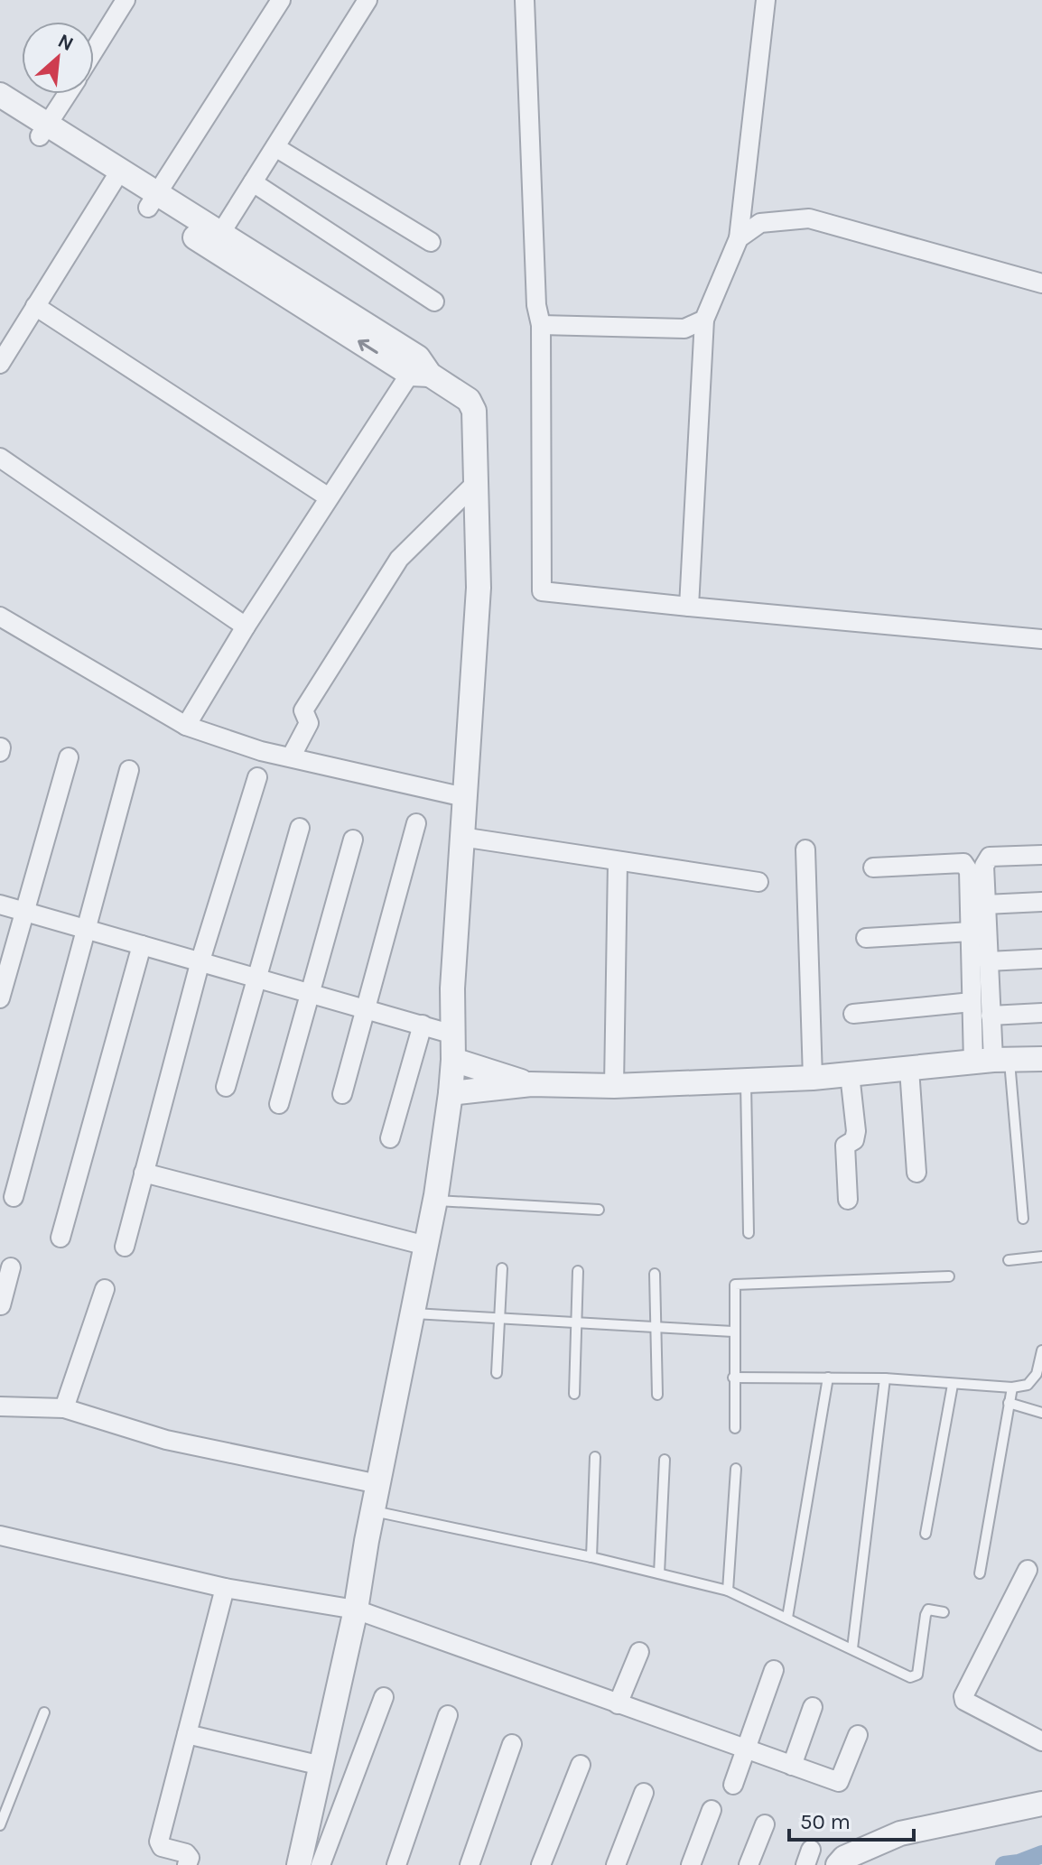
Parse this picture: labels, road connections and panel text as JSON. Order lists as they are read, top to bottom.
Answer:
{
  "scale_bar": "50 m",
  "north": "top right"
}
